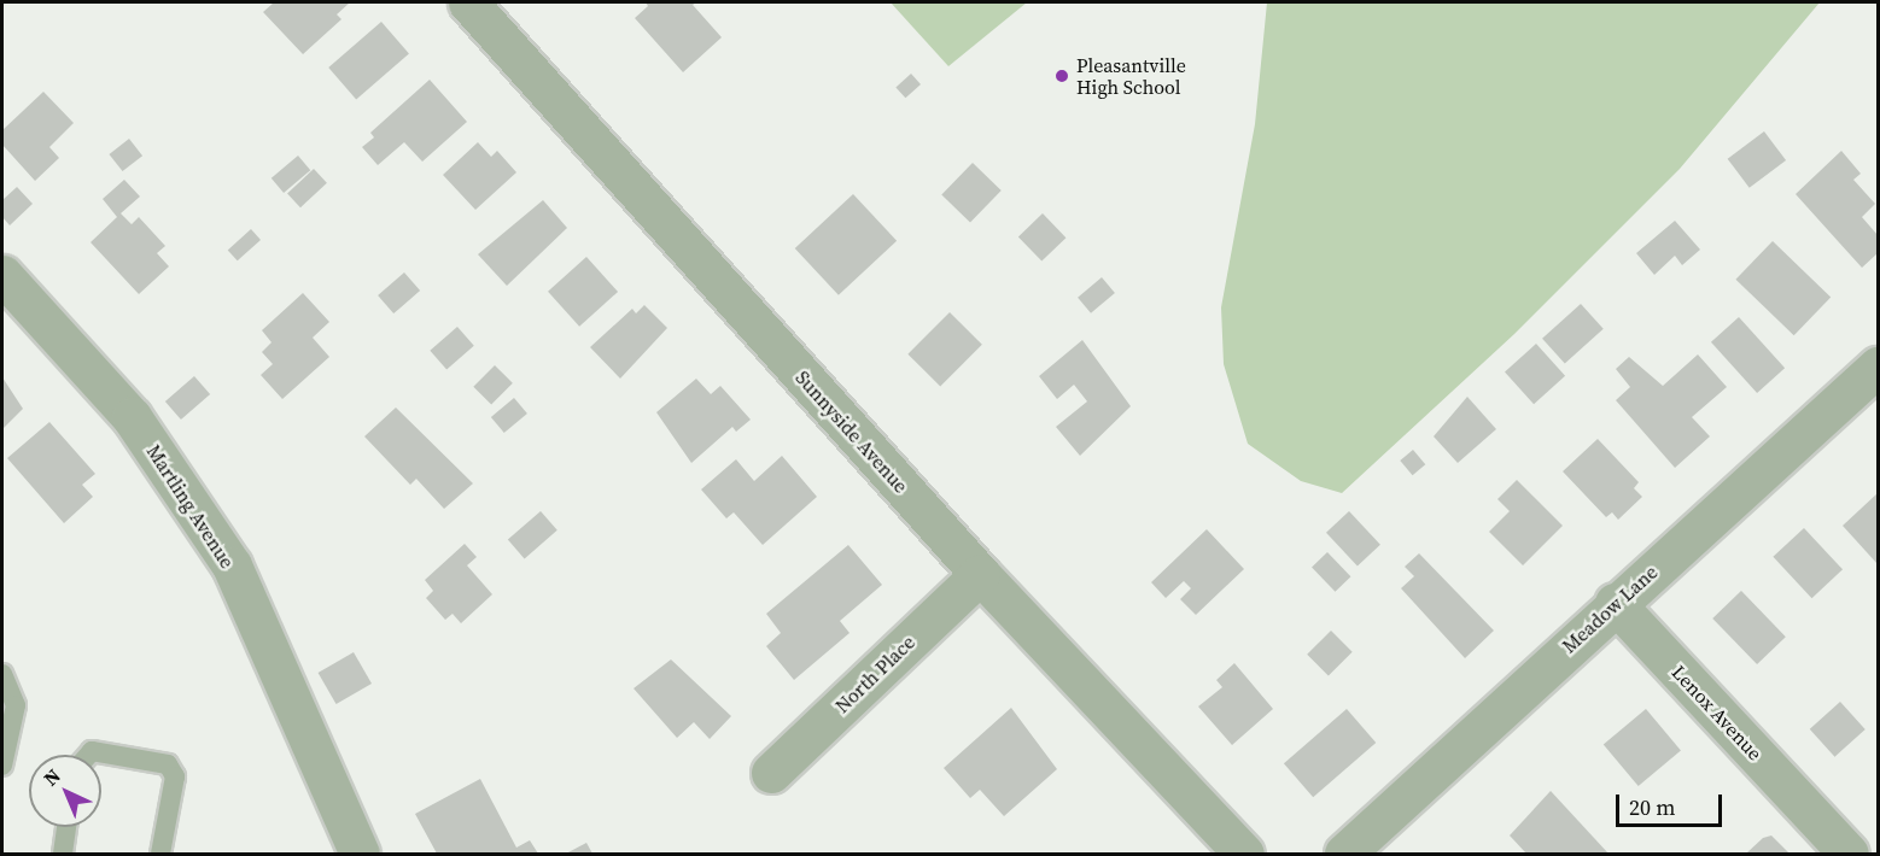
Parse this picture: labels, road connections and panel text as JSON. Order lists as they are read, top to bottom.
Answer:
{
  "streets": {
    "street": [
      "Sunnyside Avenue",
      "Martling Avenue",
      "Meadow Lane",
      "North Place",
      "Lenox Avenue"
    ]
  },
  "crossings": [
    ["Sunnyside Avenue", "North Place"],
    ["Meadow Lane", "Lenox Avenue"]
  ],
  "places": ["Pleasantville High School"],
  "scale_bar": "20 m",
  "north": "top left"
}
